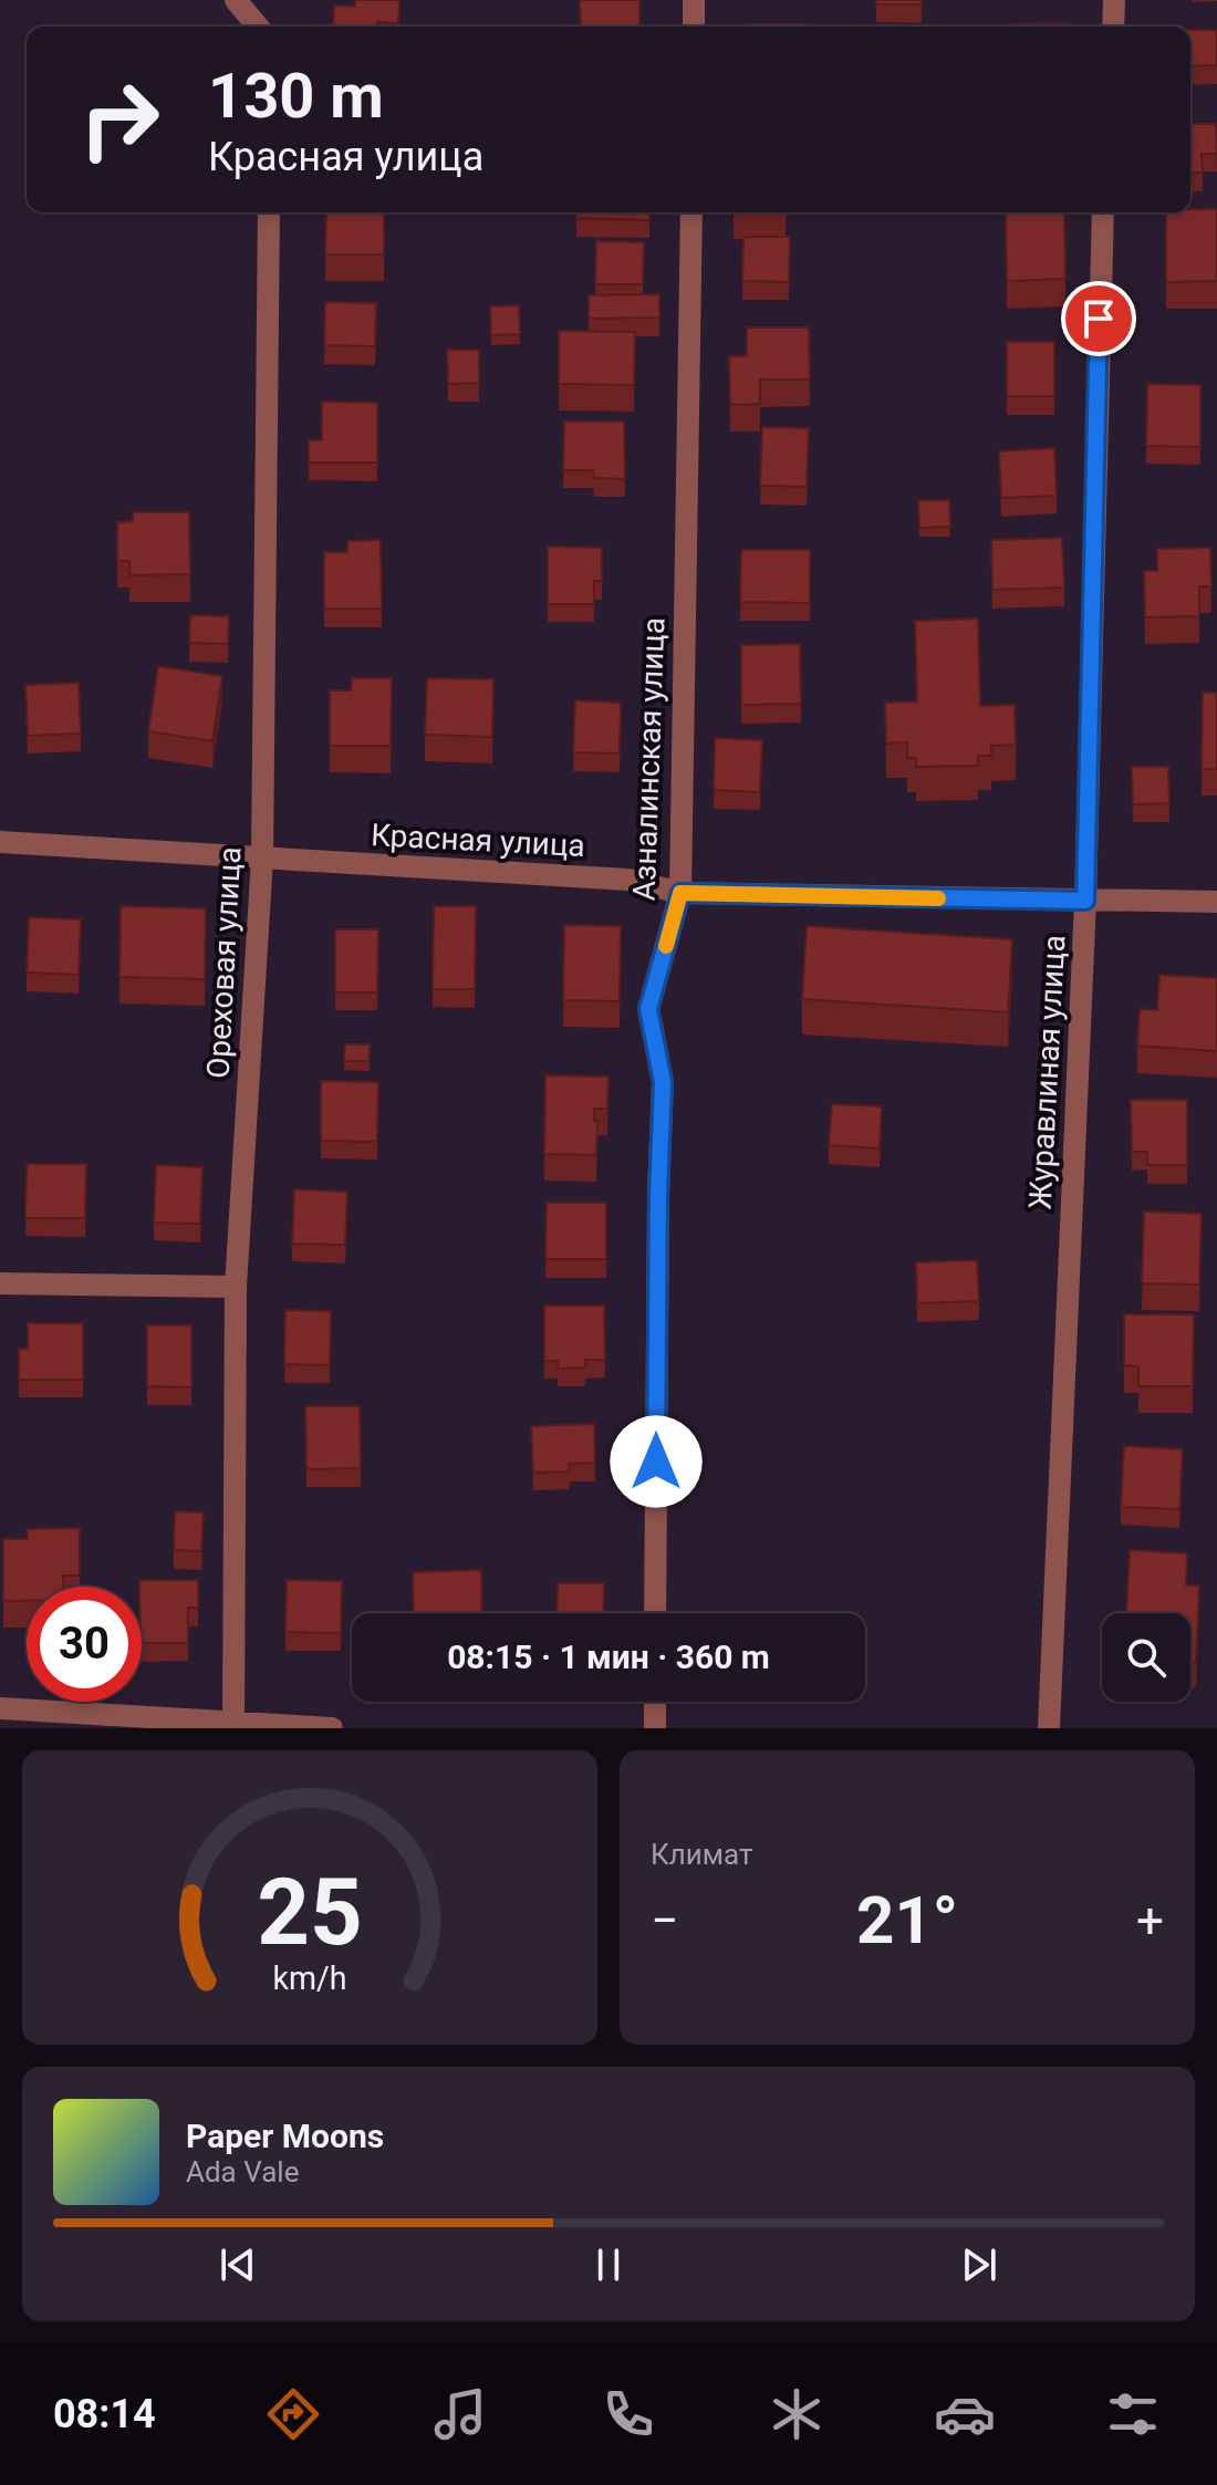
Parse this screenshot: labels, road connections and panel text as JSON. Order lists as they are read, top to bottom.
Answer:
{
  "streets": {
    "street": [
      "Азналинская улица",
      "Красная улица",
      "Ореховая улица",
      "Журавлиная улица"
    ]
  },
  "crossings": [
    ["Азналинская улица", "Красная улица"],
    ["Красная улица", "Ореховая улица"],
    ["Красная улица", "Журавлиная улица"]
  ],
  "page": {
    "turn": ["130 m", "Красная улица"],
    "limit": "30",
    "trip": "08:15 · 1 мин · 360 m",
    "tile": "Климат",
    "heat": ["−", "21°", "+"],
    "song": ["Paper Moons", "Ada Vale"],
    "tabs": "08:14",
    "gauge": ["25", "km/h"]
  }
}
